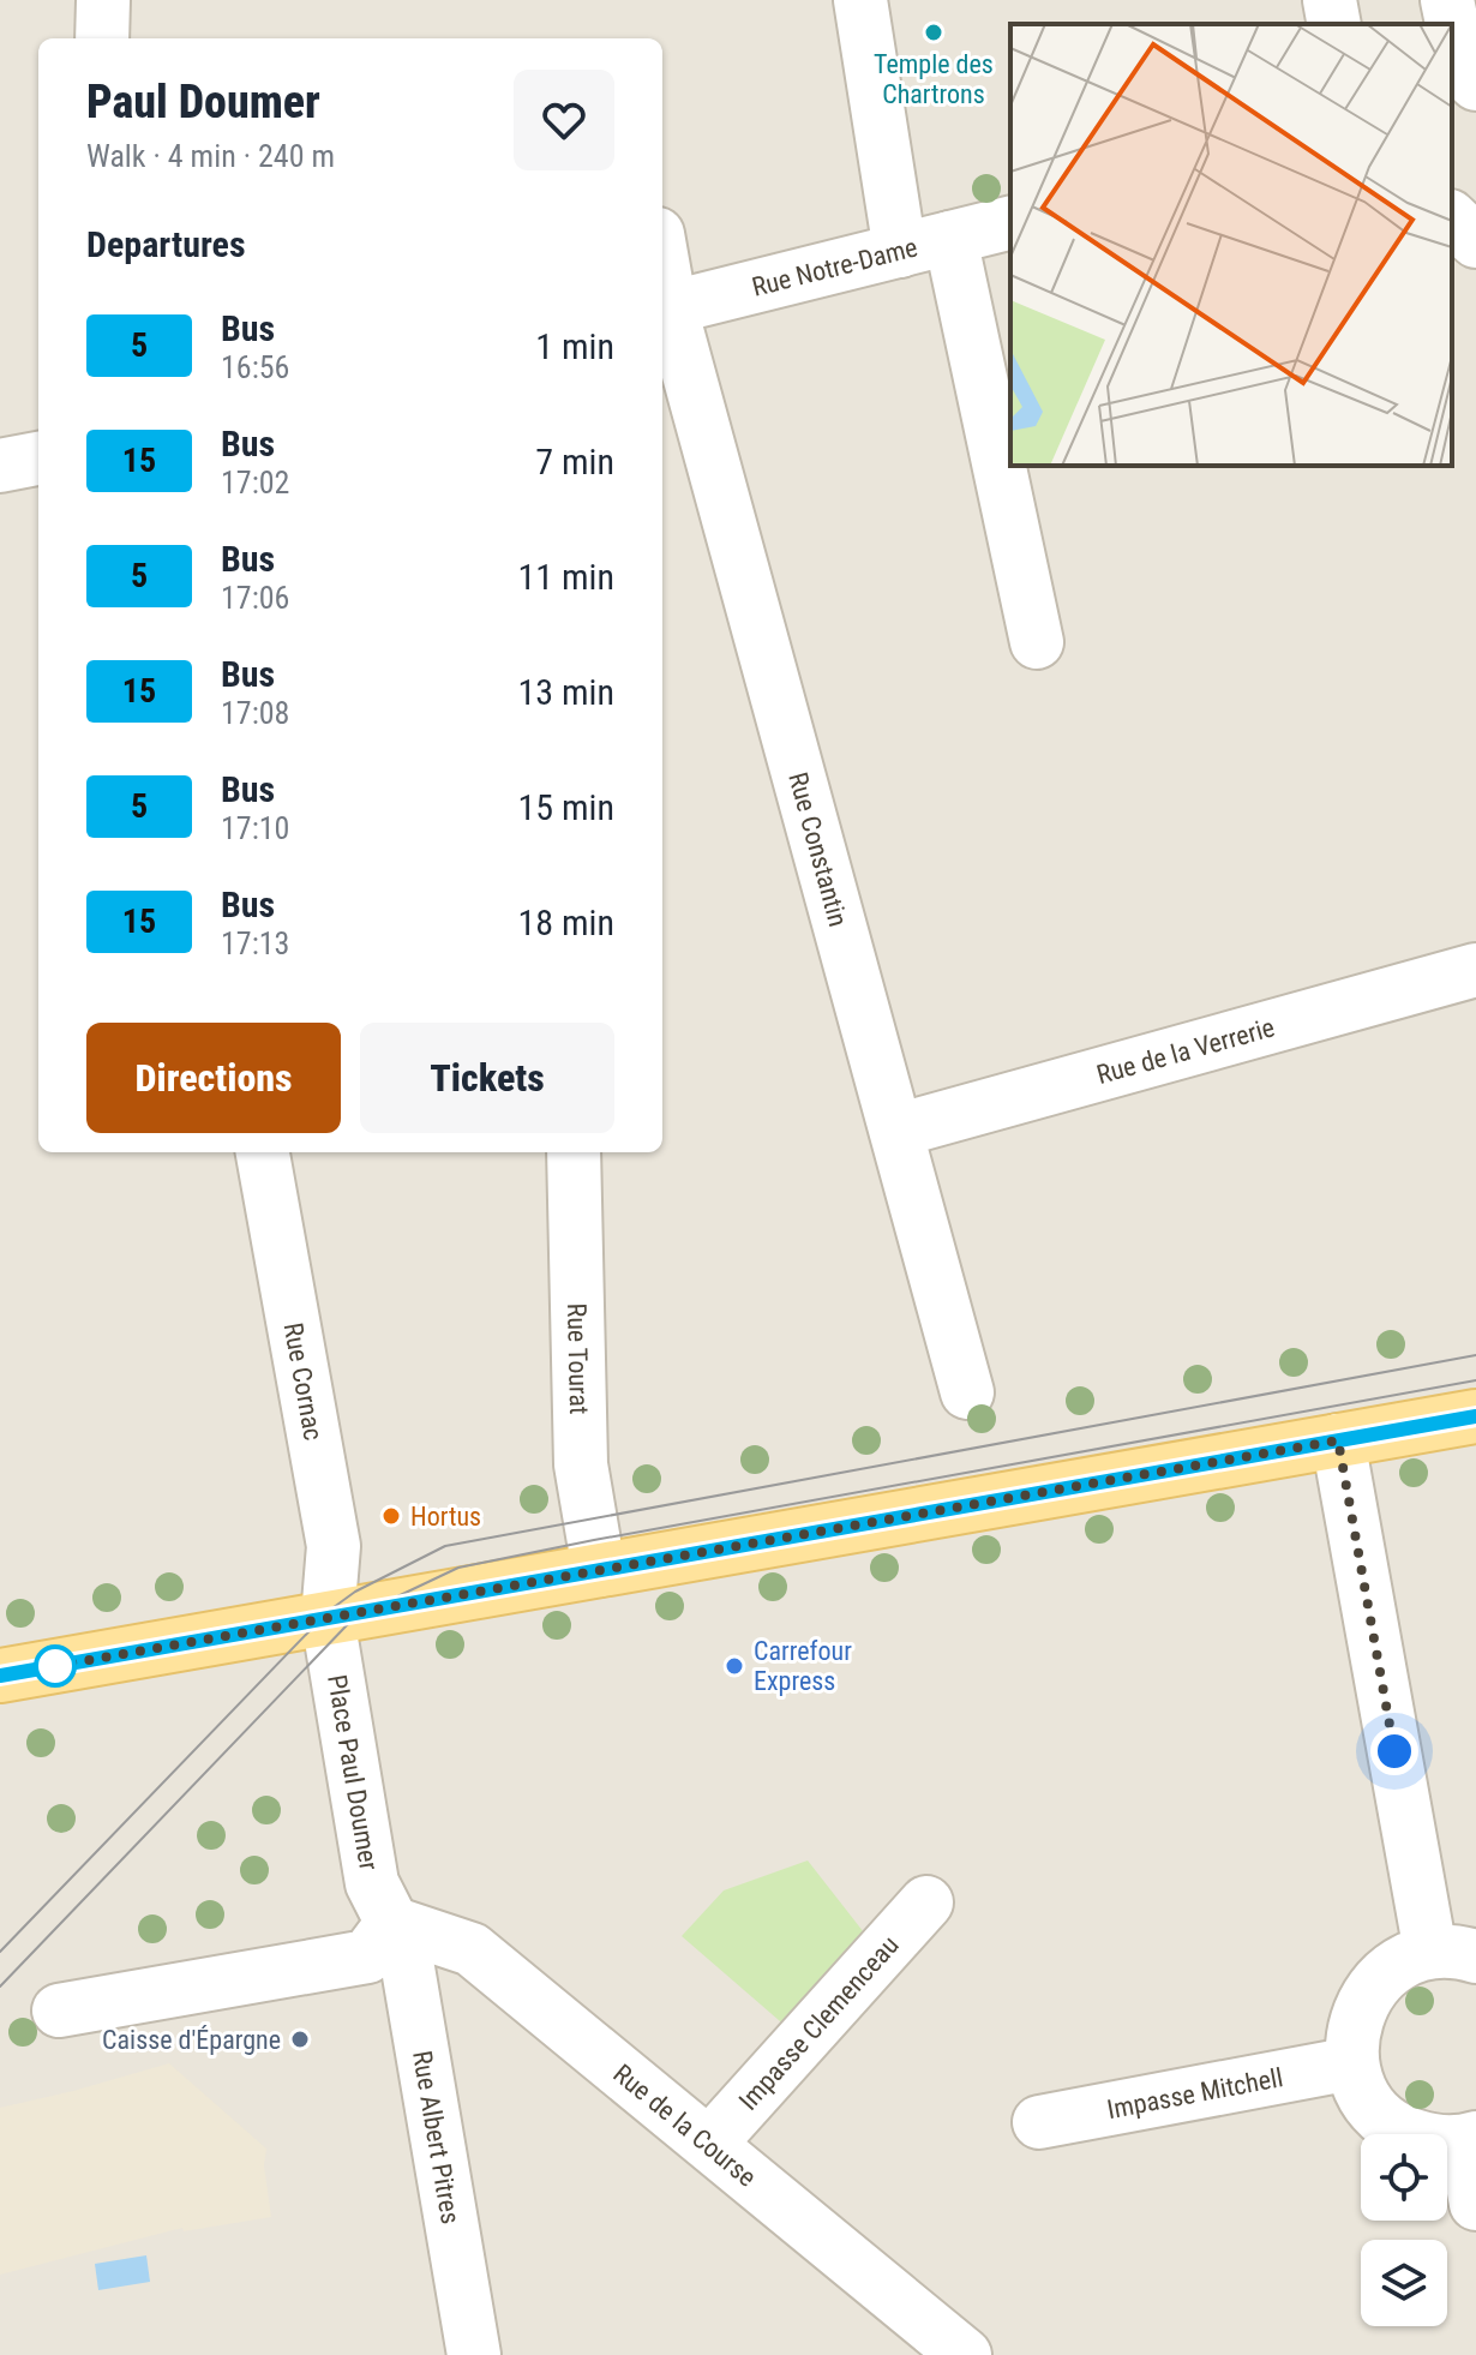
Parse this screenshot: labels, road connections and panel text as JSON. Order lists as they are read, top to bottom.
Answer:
{
  "streets": {
    "street": [
      "Rue Notre-Dame",
      "Rue Constantin",
      "Rue de la Verrerie",
      "Rue Tourat",
      "Rue Cornac",
      "Place Paul Doumer",
      "Impasse Clemenceau",
      "Impasse Mitchell",
      "Rue de la Course",
      "Rue Albert Pitres"
    ]
  },
  "crossings": [
    ["Rue Notre-Dame", "Rue Constantin"],
    ["Rue Constantin", "Rue de la Verrerie"],
    ["Rue Cornac", "Place Paul Doumer"],
    ["Place Paul Doumer", "Rue de la Course"],
    ["Place Paul Doumer", "Rue Albert Pitres"],
    ["Impasse Clemenceau", "Rue de la Course"],
    ["Rue de la Course", "Rue Albert Pitres"]
  ],
  "places": [
    "Temple des Chartrons",
    "Hortus",
    "Carrefour Express",
    "Caisse d'Épargne"
  ],
  "lines": ["bus line 5"],
  "page": {
    "heading": [
      ["Paul Doumer", "Walk · 4 min · 240 m"],
      "Departures"
    ],
    "list": [
      {
        "mark": "5",
        "name": "Bus",
        "note": "16:56",
        "value": "1 min"
      },
      {
        "mark": "15",
        "name": "Bus",
        "note": "17:02",
        "value": "7 min"
      },
      {
        "mark": "5",
        "name": "Bus",
        "note": "17:06",
        "value": "11 min"
      },
      {
        "mark": "15",
        "name": "Bus",
        "note": "17:08",
        "value": "13 min"
      },
      {
        "mark": "5",
        "name": "Bus",
        "note": "17:10",
        "value": "15 min"
      },
      {
        "mark": "15",
        "name": "Bus",
        "note": "17:13",
        "value": "18 min"
      }
    ],
    "buttons": ["Directions", "Tickets"]
  }
}
